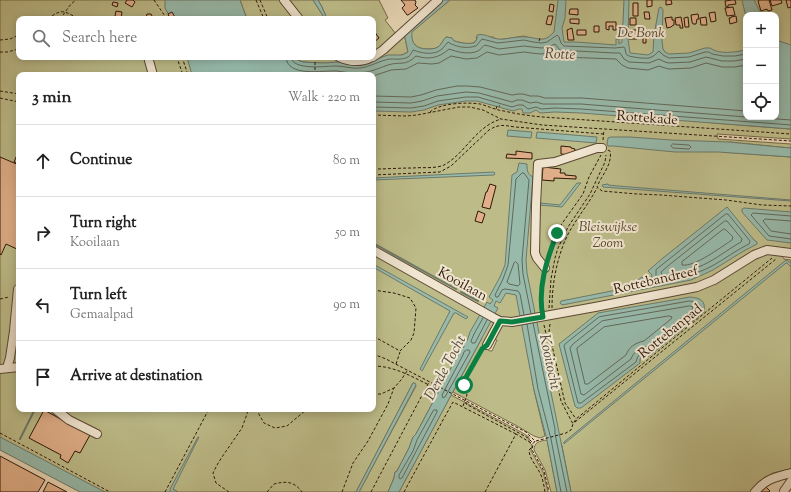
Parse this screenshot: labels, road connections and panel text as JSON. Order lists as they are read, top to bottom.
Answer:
{
  "streets": {
    "street": ["Rottebandreef", "Kooilaan"],
    "path": ["Rottekade", "Rottebanpad"]
  },
  "crossings": [
    ["Rottebandreef", "Kooilaan"]
  ],
  "water": ["Rotte", "Kooitocht", "Derde Tocht"],
  "parks": ["De Bonk", "Bleiswijkse Zoom"],
  "page": {
    "map_buttons": ["+", "−"],
    "search": "Search here",
    "heading": ["3 min", "Walk · 220 m"],
    "list": [
      ["Continue", "80 m"],
      ["Turn right", "Kooilaan", "50 m"],
      ["Turn left", "Gemaalpad", "90 m"],
      "Arrive at destination"
    ]
  }
}
